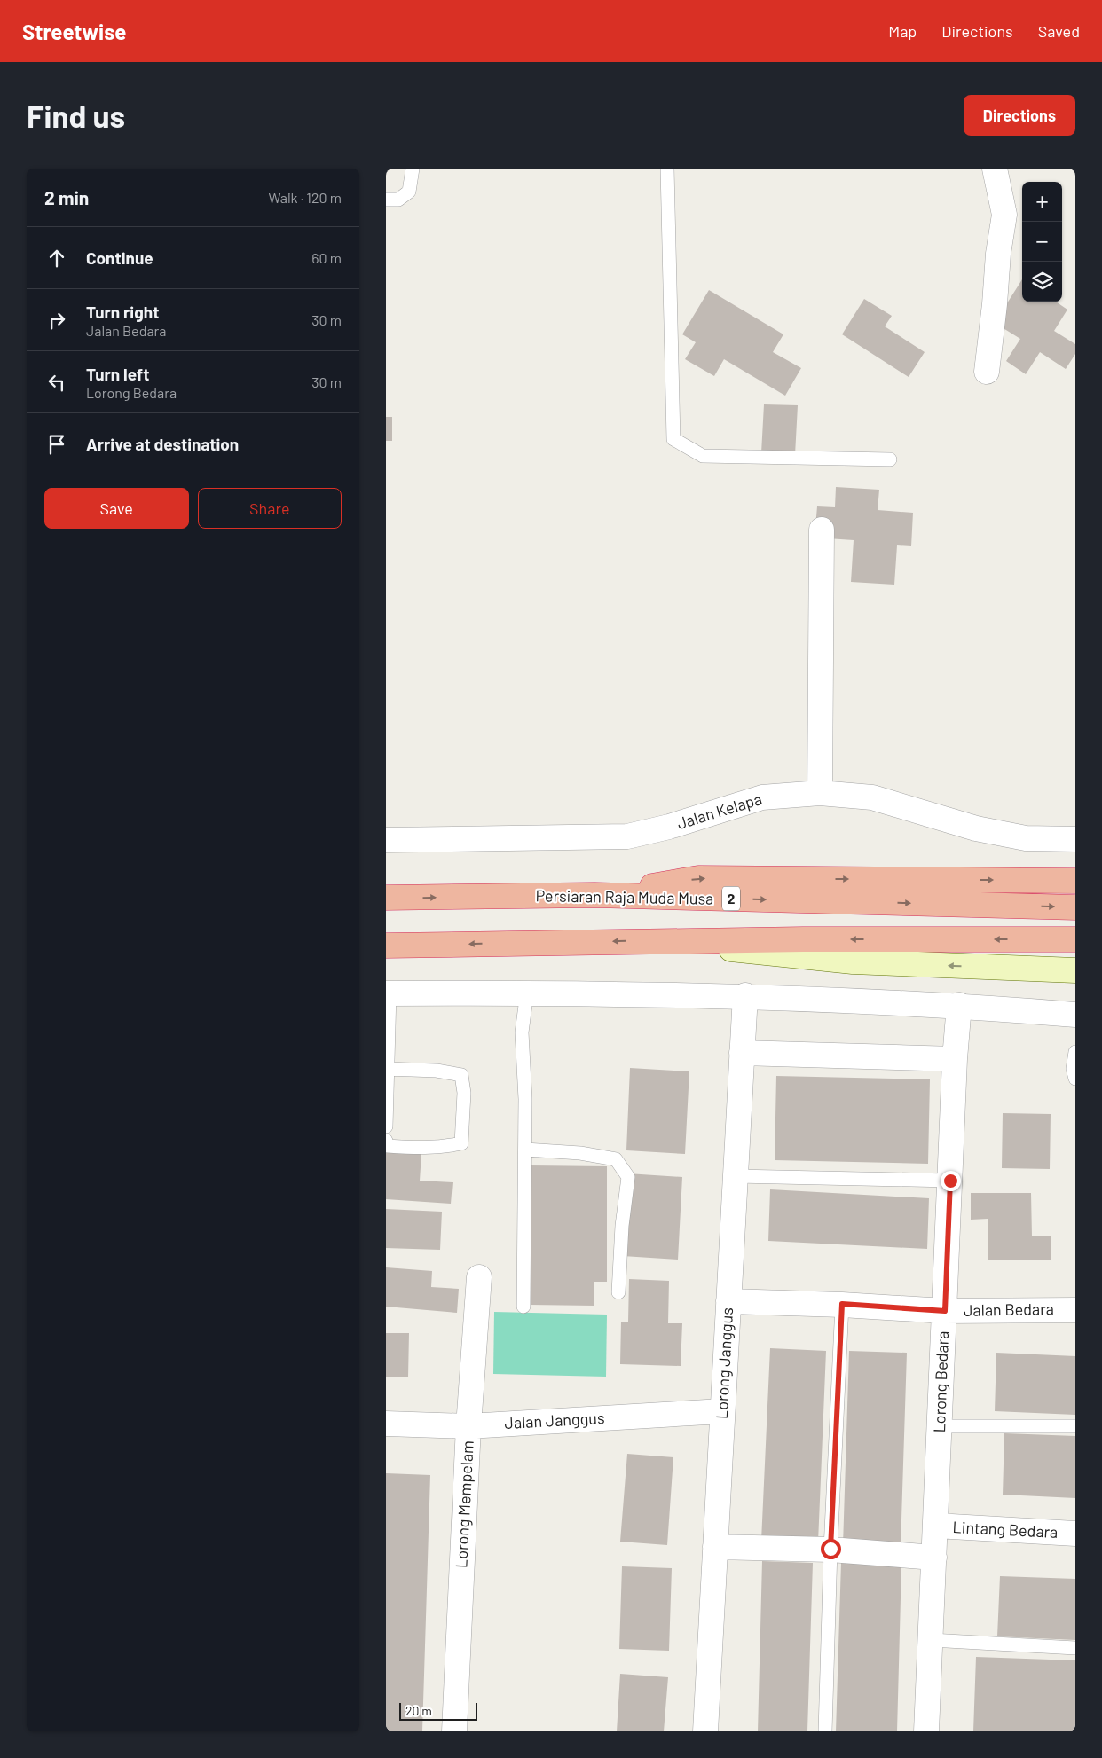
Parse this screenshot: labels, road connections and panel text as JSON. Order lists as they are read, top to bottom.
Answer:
{
  "streets": {
    "highway": ["Persiaran Raja Muda Musa", "2"],
    "street": [
      "Jalan Kelapa",
      "Jalan Bedara",
      "Lorong Janggus",
      "Lorong Bedara",
      "Jalan Janggus",
      "Lorong Mempelam",
      "Lintang Bedara"
    ]
  },
  "crossings": [
    ["Jalan Bedara", "Lorong Janggus"],
    ["Jalan Bedara", "Lorong Bedara"],
    ["Lorong Janggus", "Jalan Janggus"],
    ["Lorong Bedara", "Lintang Bedara"],
    ["Jalan Janggus", "Lorong Mempelam"]
  ],
  "scale_bar": "20 m",
  "page": {
    "header": "Streetwise",
    "nav": ["Map", "Directions", "Saved"],
    "buttons": [
      "Directions",
      ["Save", "Share"]
    ],
    "title": "Find us",
    "heading": ["2 min", "Walk · 120 m"],
    "map_buttons": ["+", "−"],
    "list": [
      ["Continue", "60 m"],
      ["Turn right", "Jalan Bedara", "30 m"],
      ["Turn left", "Lorong Bedara", "30 m"],
      "Arrive at destination"
    ],
    "scale": "20 m"
  }
}
